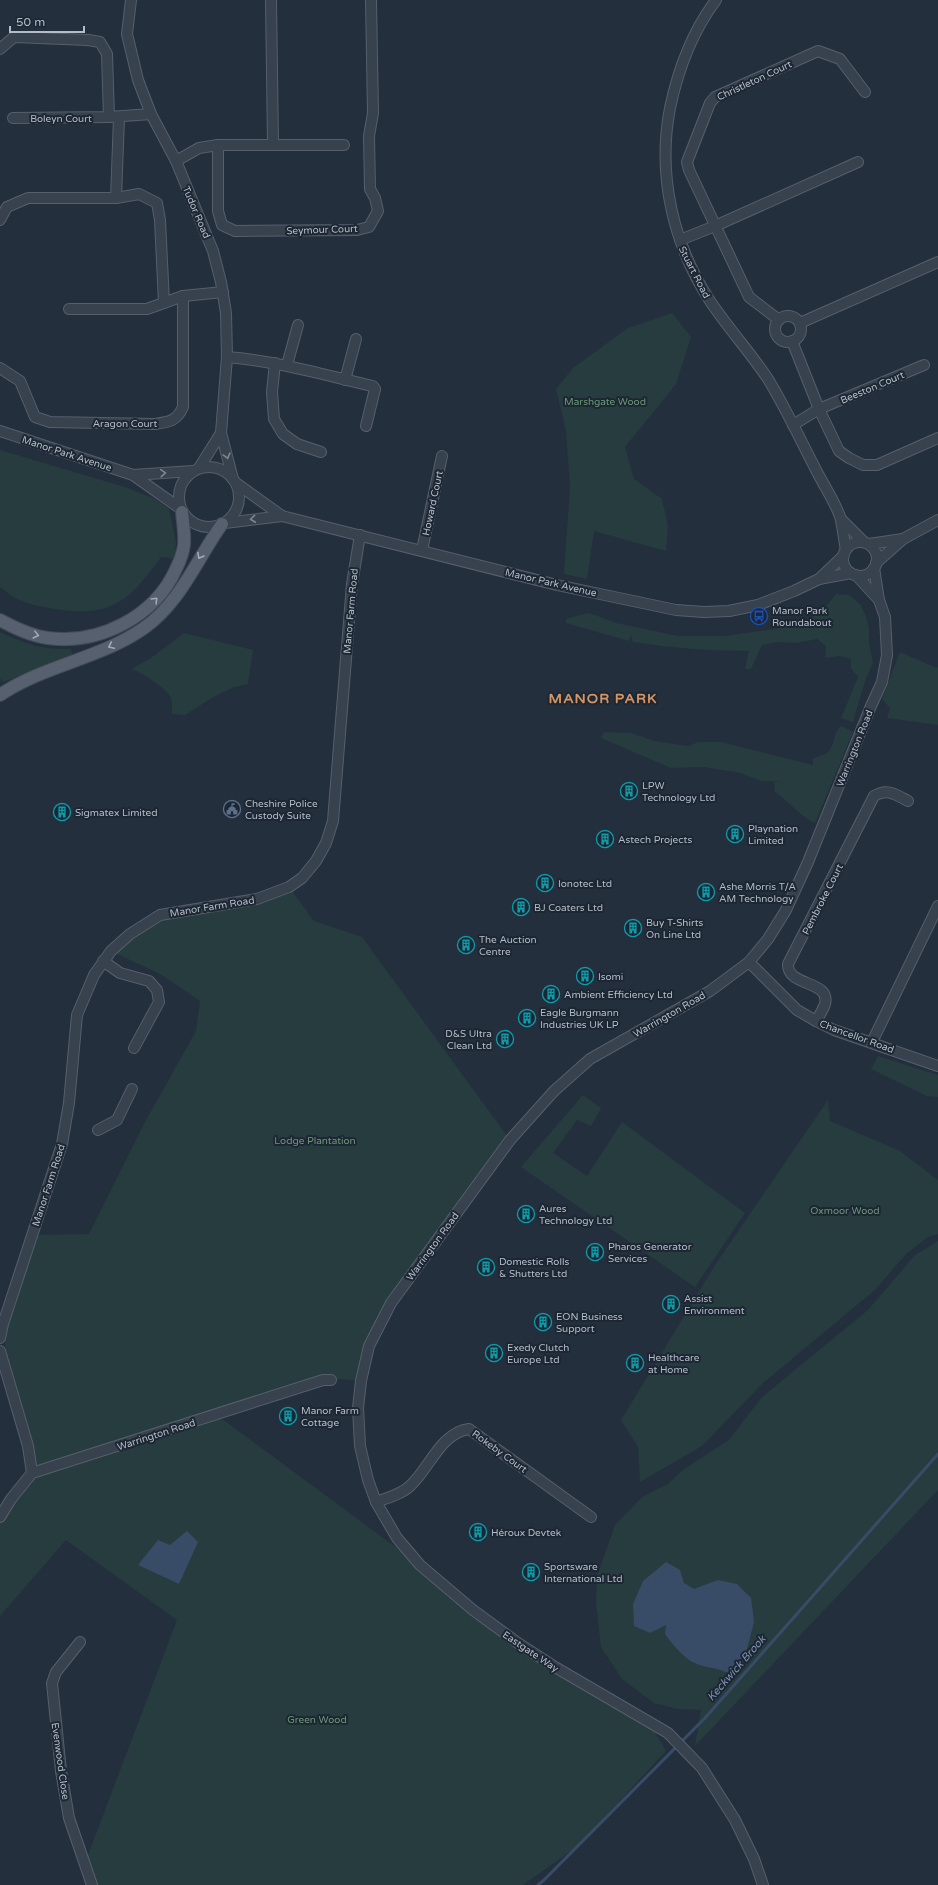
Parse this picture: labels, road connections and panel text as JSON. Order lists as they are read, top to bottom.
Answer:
{
  "streets": {
    "street": [
      "Christleton Court",
      "Boleyn Court",
      "Tudor Road",
      "Seymour Court",
      "Stuart Road",
      "Beeston Court",
      "Aragon Court",
      "Manor Park Avenue",
      "Howard Court",
      "Manor Farm Road",
      "Warrington Road",
      "Pembroke Court",
      "Chancellor Road",
      "Rokeby Court",
      "Eastgate Way",
      "Evenwood Close"
    ]
  },
  "crossings": [
    ["Boleyn Court", "Tudor Road"],
    ["Tudor Road", "Manor Park Avenue"],
    ["Stuart Road", "Beeston Court"],
    ["Stuart Road", "Manor Park Avenue"],
    ["Stuart Road", "Warrington Road"],
    ["Manor Park Avenue", "Howard Court"],
    ["Manor Park Avenue", "Manor Farm Road"],
    ["Manor Park Avenue", "Warrington Road"],
    ["Warrington Road", "Chancellor Road"],
    ["Warrington Road", "Eastgate Way"],
    ["Pembroke Court", "Chancellor Road"],
    ["Rokeby Court", "Eastgate Way"]
  ],
  "districts": ["MANOR PARK"],
  "water": ["Keckwick Brook"],
  "parks": [
    "Marshgate Wood",
    "Lodge Plantation",
    "Oxmoor Wood",
    "Green Wood"
  ],
  "places": {
    "bus stop": ["Manor Park Roundabout"],
    "building": [
      "LPW Technology Ltd",
      "Sigmatex Limited",
      "Playnation Limited",
      "Astech Projects",
      "Ionotec Ltd",
      "Ashe Morris T/A AM Technology",
      "BJ Coaters Ltd",
      "Buy T-Shirts On Line Ltd",
      "The Auction Centre",
      "Isomi",
      "Ambient Efficiency Ltd",
      "Eagle Burgmann Industries UK LP",
      "D&S Ultra Clean Ltd",
      "Aures Technology Ltd",
      "Pharos Generator Services",
      "Domestic Rolls & Shutters Ltd",
      "Assist Environment",
      "EON Business Support",
      "Exedy Clutch Europe Ltd",
      "Healthcare at Home",
      "Manor Farm Cottage",
      "Héroux Devtek",
      "Sportsware International Ltd"
    ],
    "public building": ["Cheshire Police Custody Suite"]
  },
  "scale_bar": "50 m"
}
